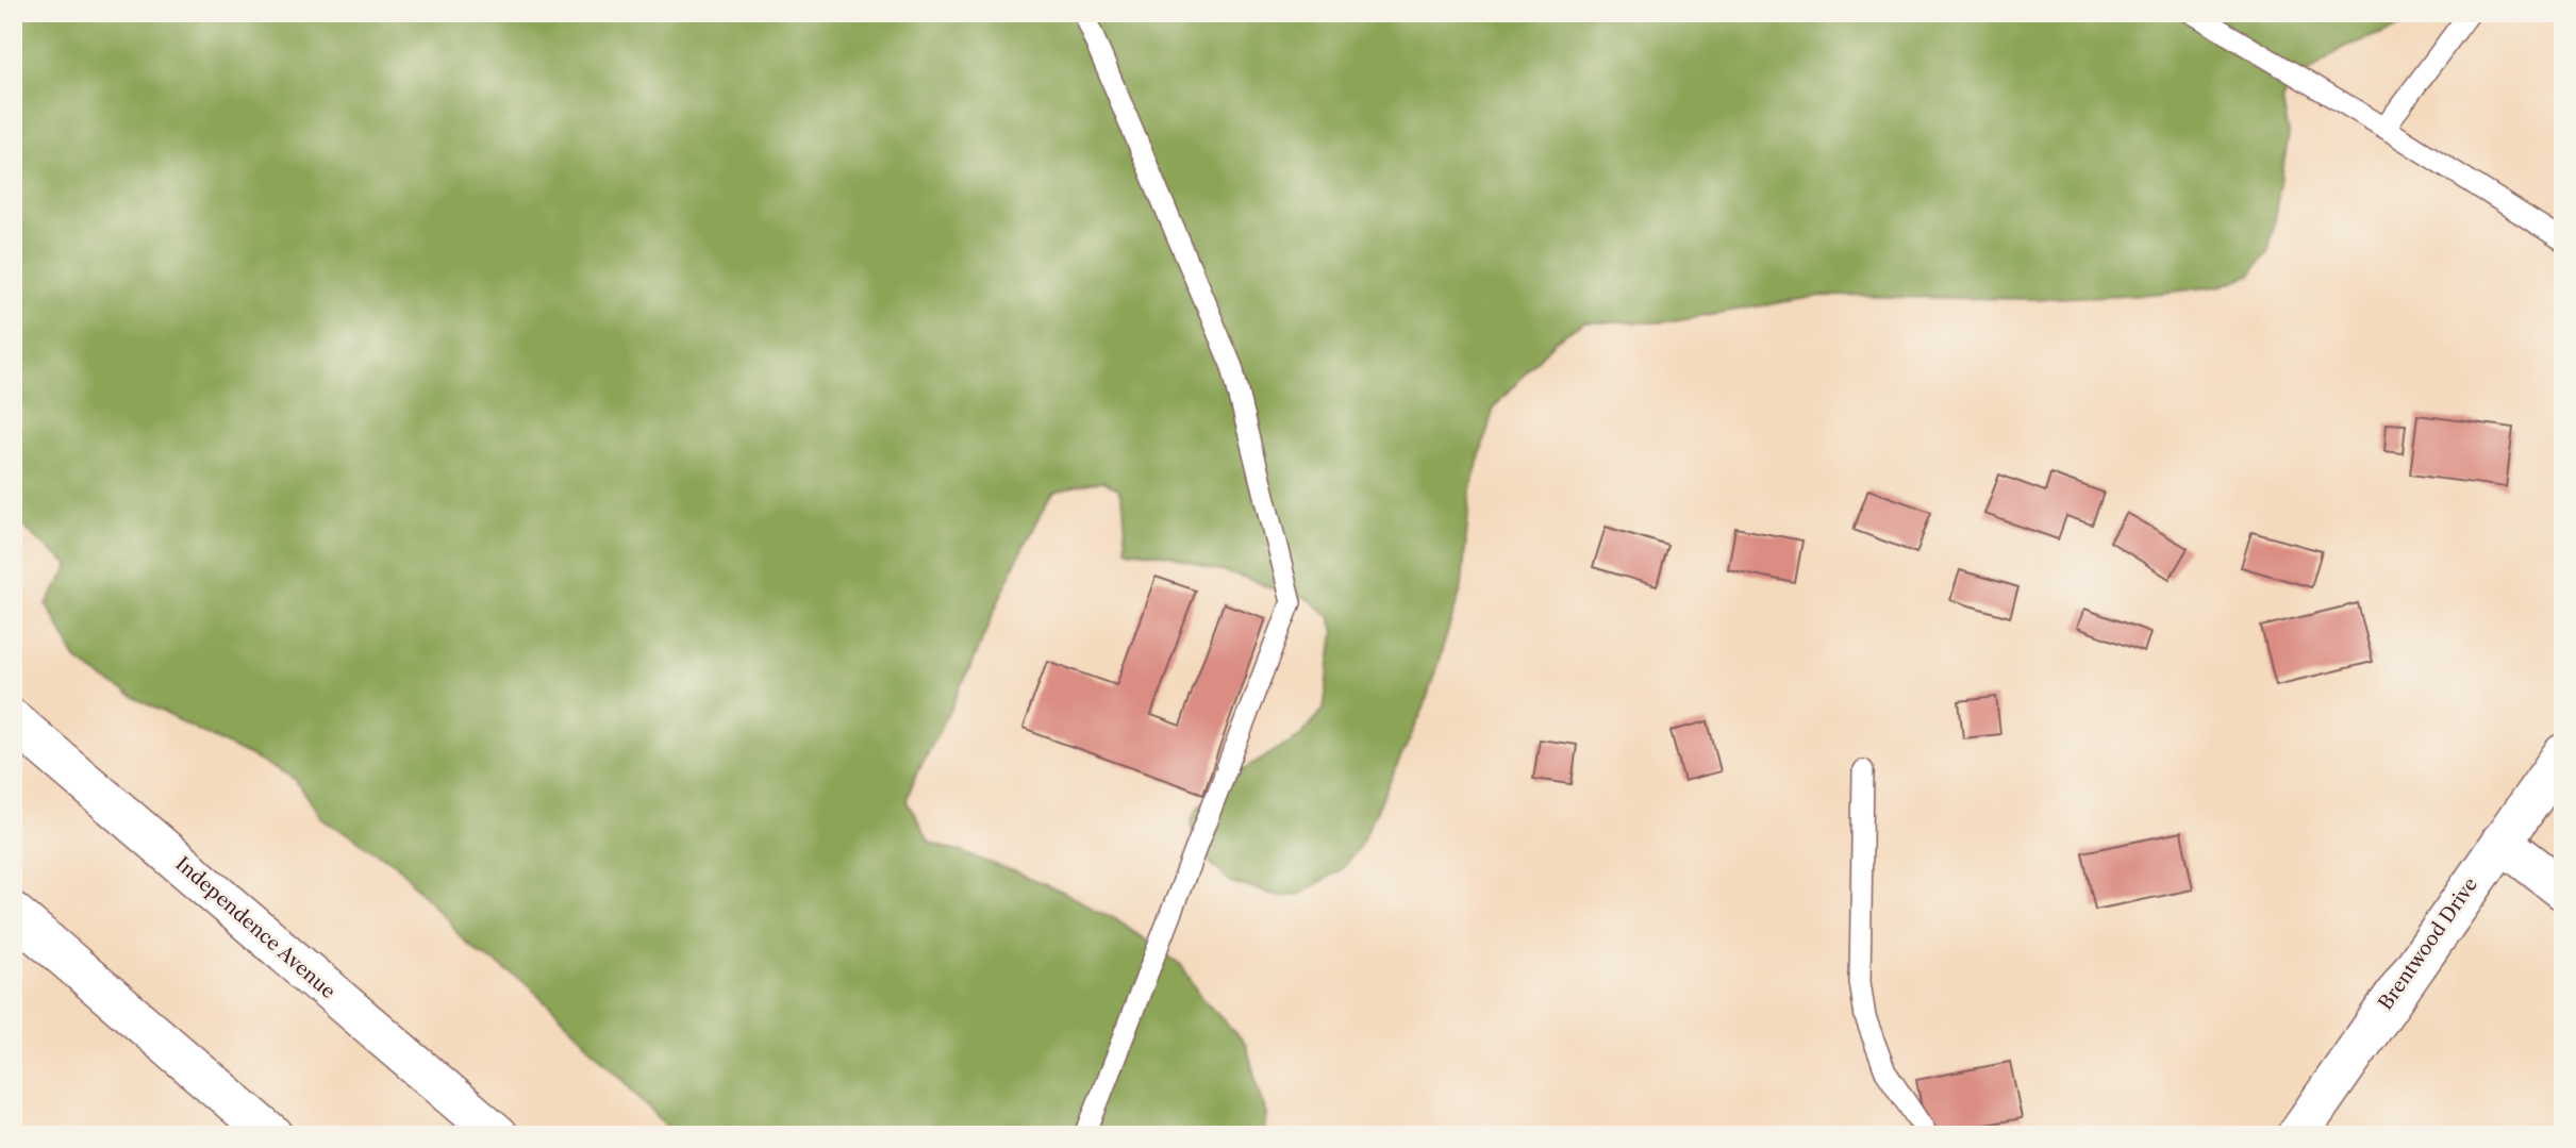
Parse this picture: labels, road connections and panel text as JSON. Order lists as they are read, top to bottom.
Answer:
{
  "streets": {
    "main road": ["Independence Avenue", "Brentwood Drive"]
  }
}
